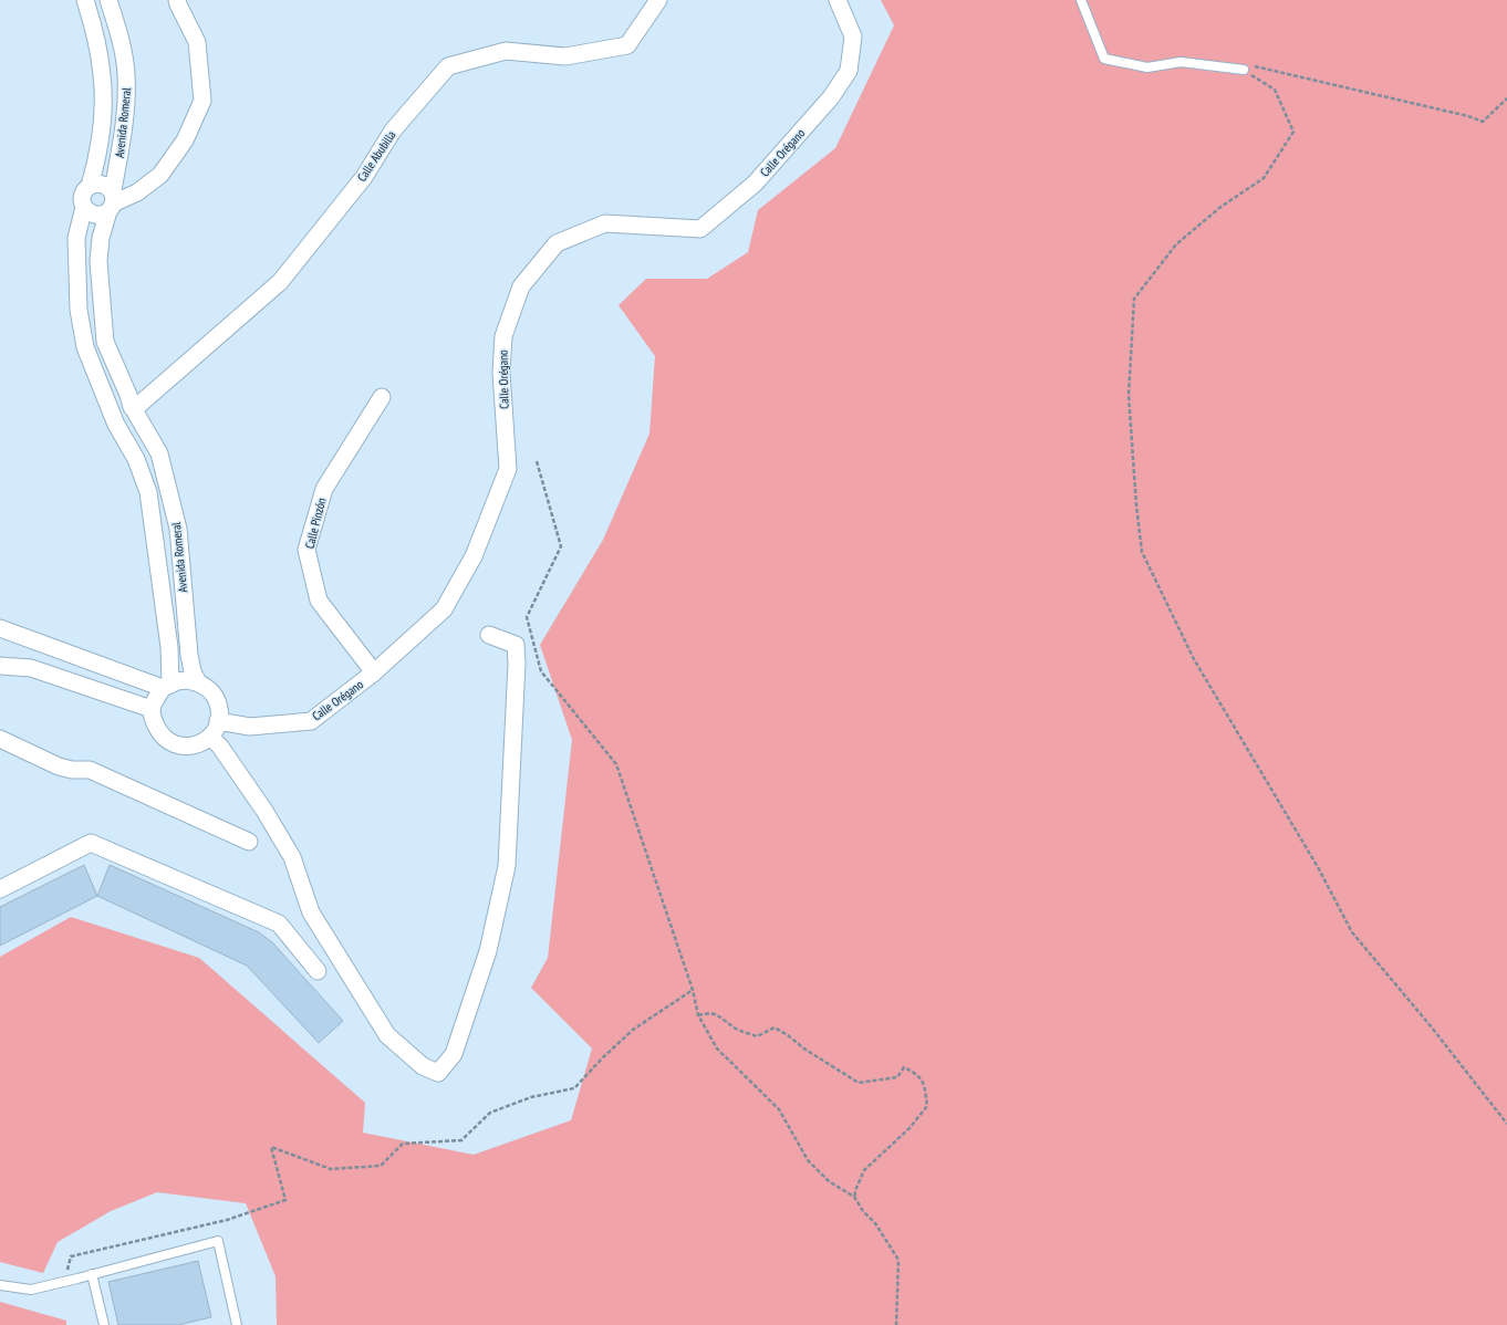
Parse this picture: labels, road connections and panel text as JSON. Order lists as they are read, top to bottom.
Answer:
{
  "streets": {
    "street": [
      "Avenida Romeral",
      "Calle Orégano",
      "Calle Abubilla",
      "Calle Pinzón"
    ]
  },
  "crossings": [
    ["Avenida Romeral", "Calle Orégano"],
    ["Avenida Romeral", "Calle Abubilla"],
    ["Calle Orégano", "Calle Pinzón"]
  ]
}
